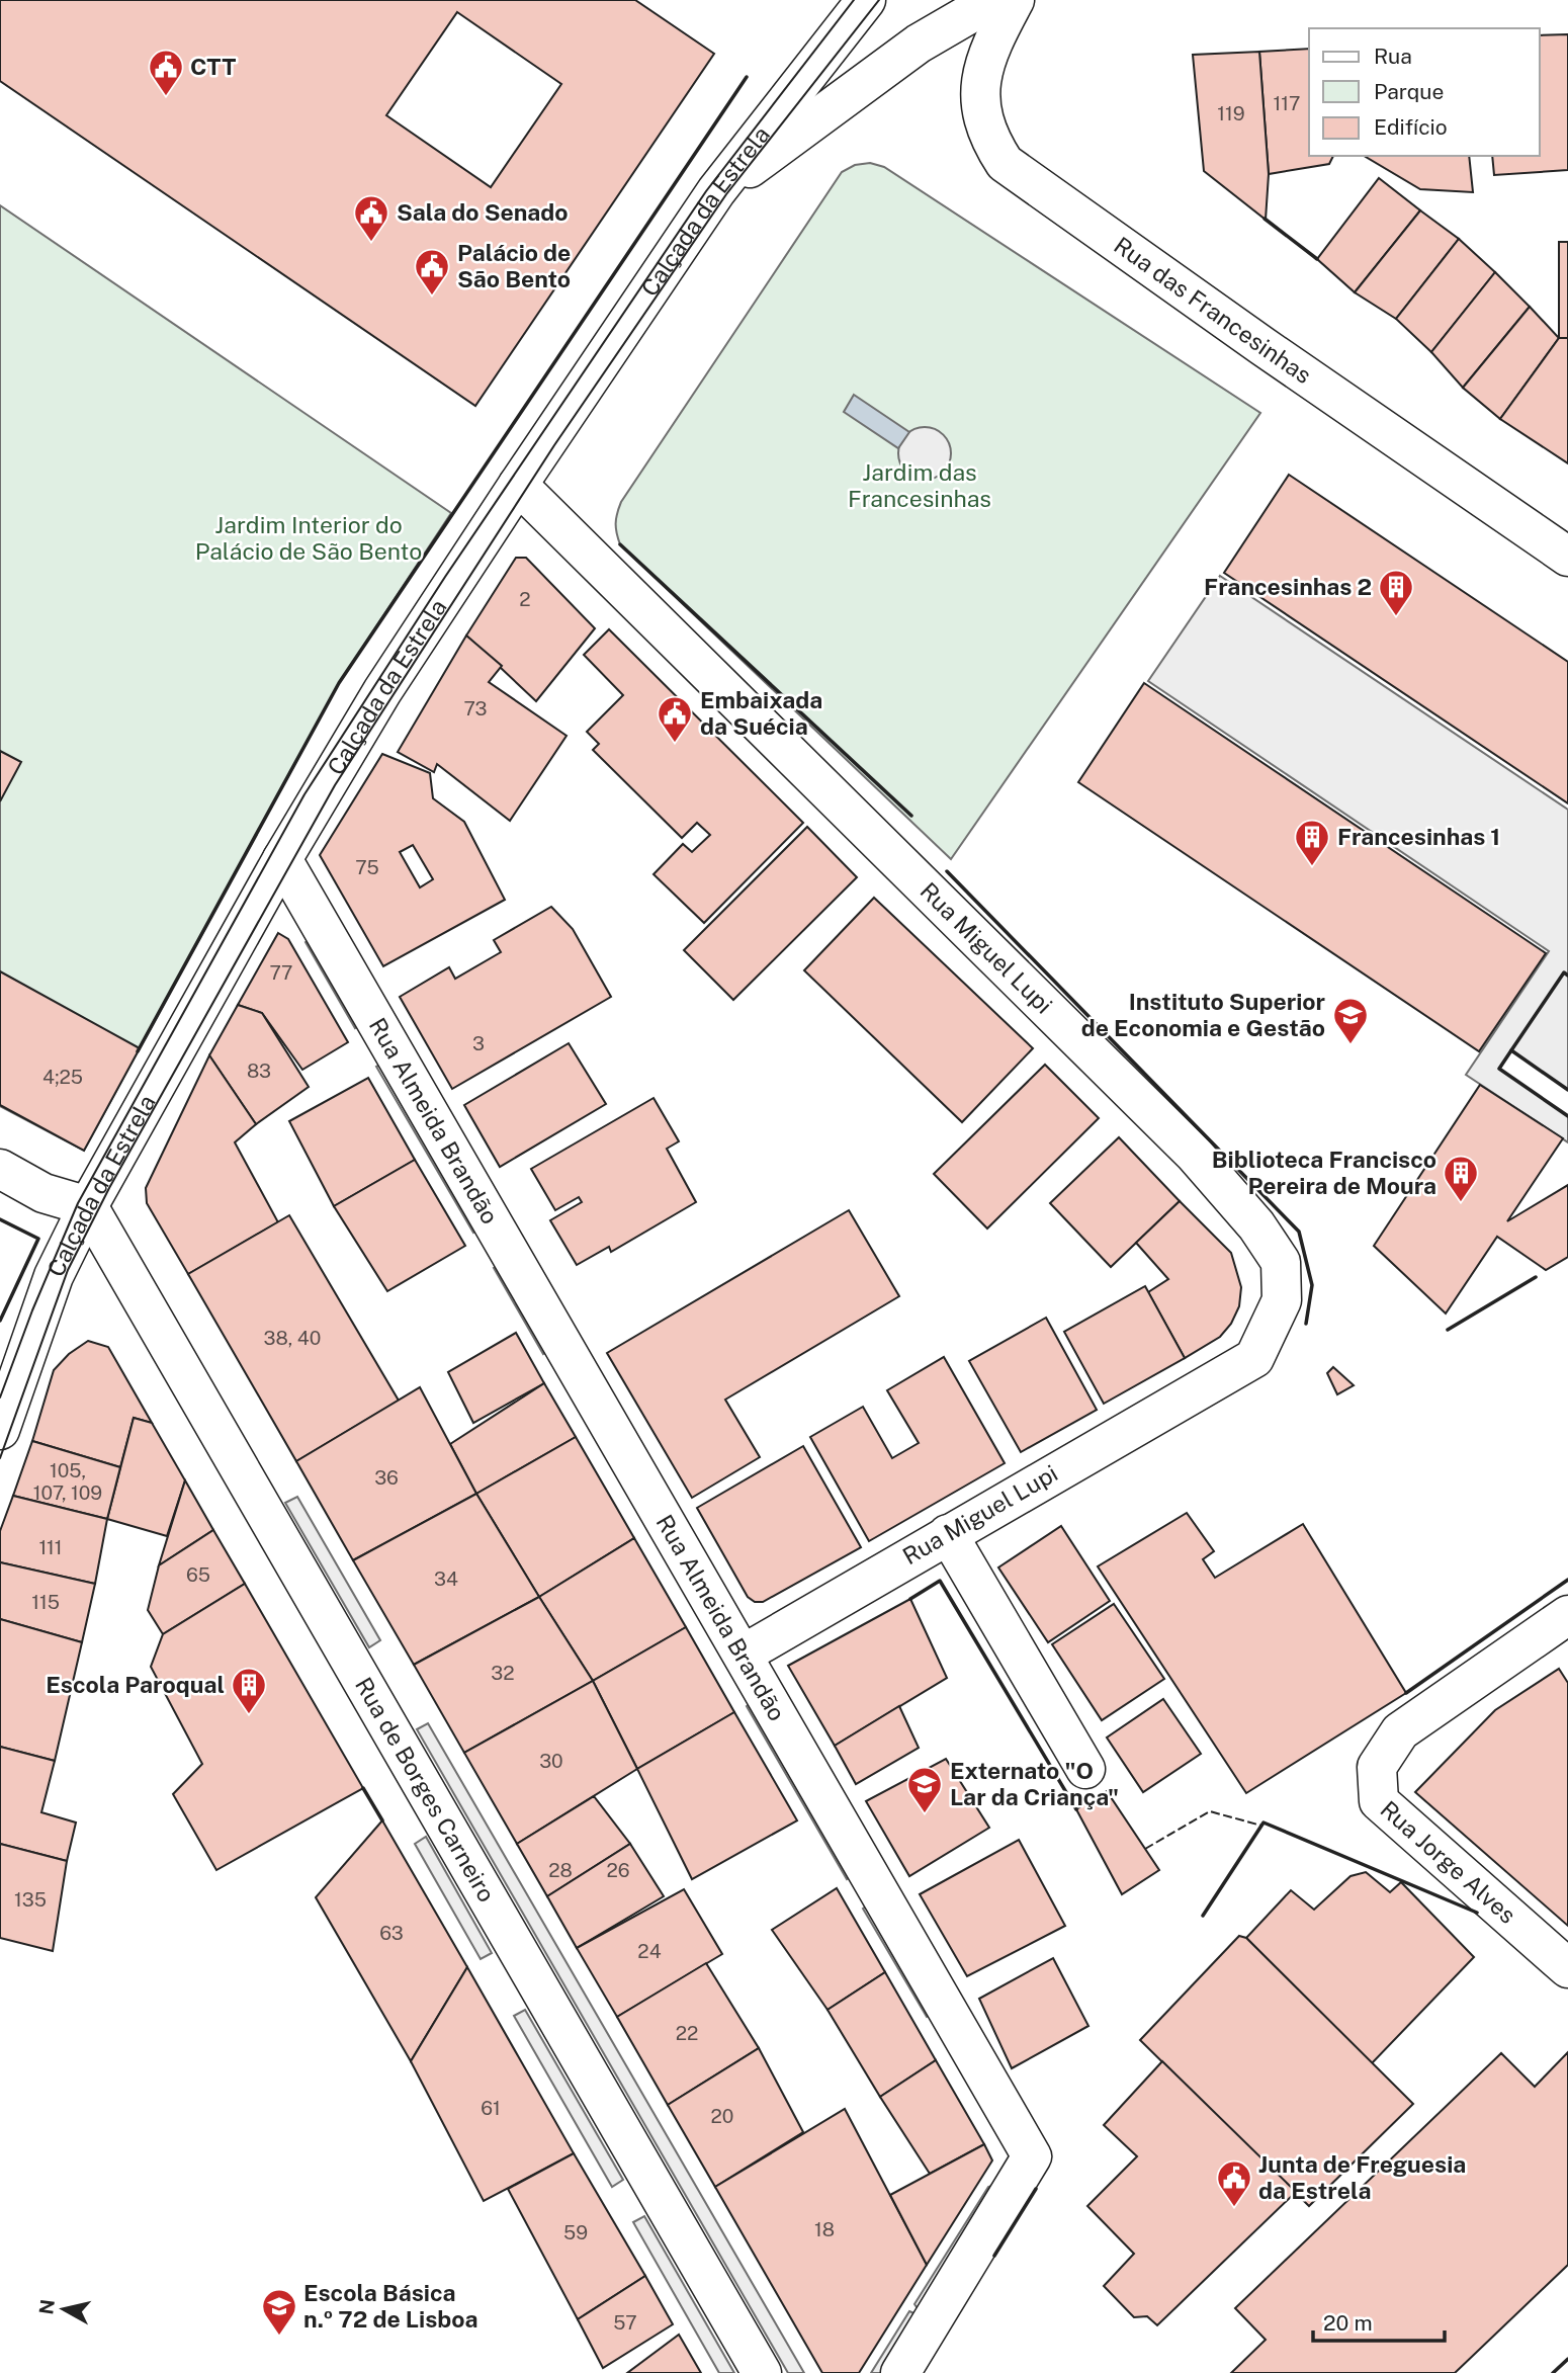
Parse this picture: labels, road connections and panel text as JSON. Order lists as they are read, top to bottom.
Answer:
{
  "streets": {
    "street": [
      "Calçada da Estrela",
      "Rua das Francesinhas",
      "Rua Miguel Lupi",
      "Rua Almeida Brandão",
      "Rua de Borges Carneiro",
      "Rua Jorge Alves"
    ]
  },
  "crossings": [
    ["Calçada da Estrela", "Rua Miguel Lupi"],
    ["Calçada da Estrela", "Rua Almeida Brandão"],
    ["Calçada da Estrela", "Rua de Borges Carneiro"],
    ["Rua Miguel Lupi", "Rua Almeida Brandão"]
  ],
  "parks": ["Jardim das Francesinhas", "Jardim Interior do Palácio de São Bento"],
  "places": {
    "public building": [
      "CTT",
      "Sala do Senado",
      "Palácio de São Bento",
      "Embaixada da Suécia",
      "Junta de Freguesia da Estrela"
    ],
    "building": [
      "Francesinhas 2",
      "Francesinhas 1",
      "Biblioteca Francisco Pereira de Moura",
      "Escola Paroqual"
    ],
    "school or university": ["Instituto Superior de Economia e Gestão", "Externato \"O Lar da Criança\"", "Escola Básica n.º 72 de Lisboa"]
  },
  "house_numbers": [
    "117",
    "119",
    "2",
    "73",
    "75",
    "77",
    "3",
    "83",
    "4;25",
    "38, 40",
    "105, 107, 109",
    "36",
    "111",
    "65",
    "34",
    "115",
    "32",
    "30",
    "28",
    "26",
    "135",
    "63",
    "24",
    "22",
    "61",
    "20",
    "18",
    "59",
    "57"
  ],
  "legend": ["Rua", "Parque", "Edifício"],
  "scale_bar": "20 m",
  "north": "left"
}
